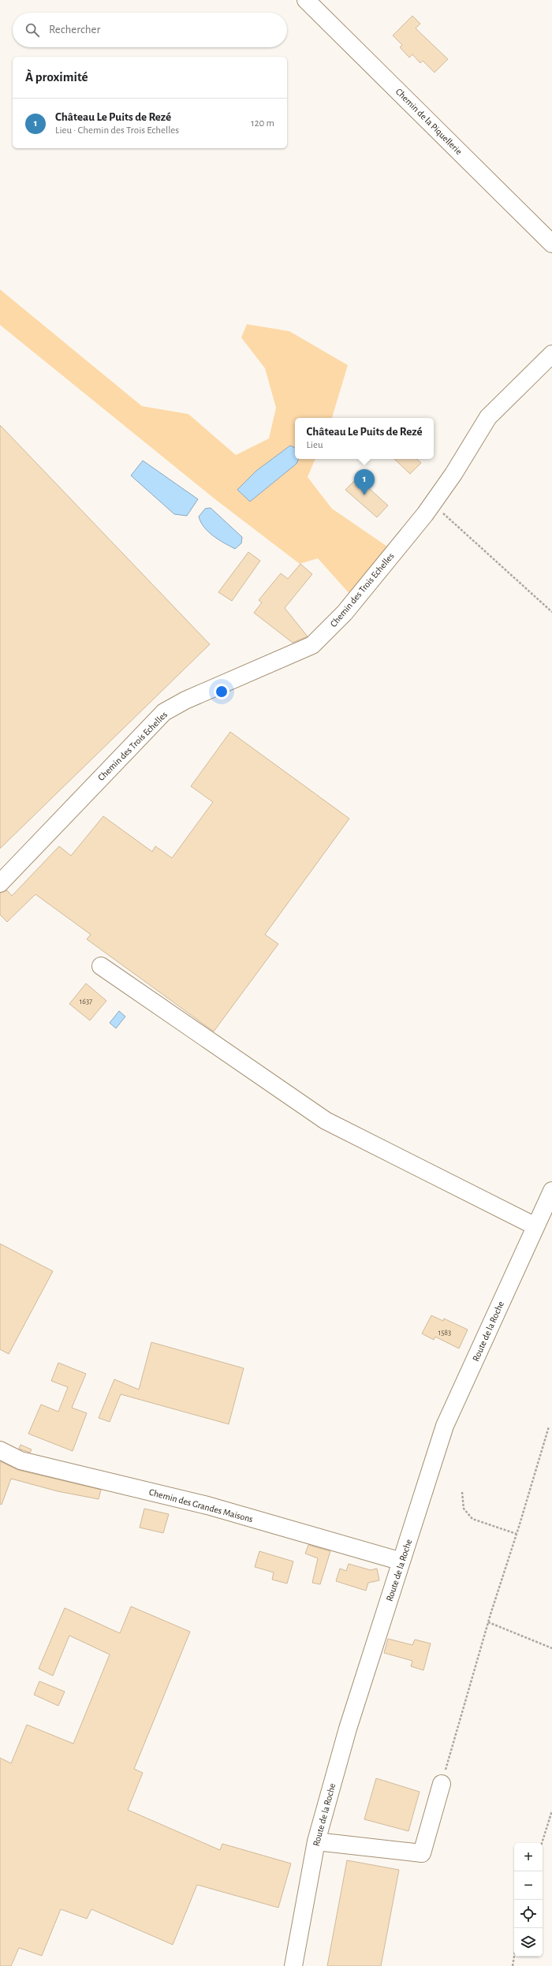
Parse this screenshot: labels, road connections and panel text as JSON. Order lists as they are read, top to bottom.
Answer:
{
  "streets": {
    "street": [
      "Chemin de la Piquellerie",
      "Chemin des Trois Echelles",
      "Route de la Roche",
      "Chemin des Grandes Maisons"
    ]
  },
  "crossings": [
    ["Route de la Roche", "Chemin des Grandes Maisons"]
  ],
  "house_numbers": ["1637", "1583"],
  "page": {
    "search": "Rechercher",
    "heading": "À proximité",
    "list": [
      {
        "mark": "1",
        "name": "Château Le Puits de Rezé",
        "note": "Lieu · Chemin des Trois Echelles",
        "value": "120 m"
      }
    ],
    "popup": ["Château Le Puits de Rezé", "Lieu"],
    "pins": "1",
    "map_buttons": ["+", "−"]
  }
}
